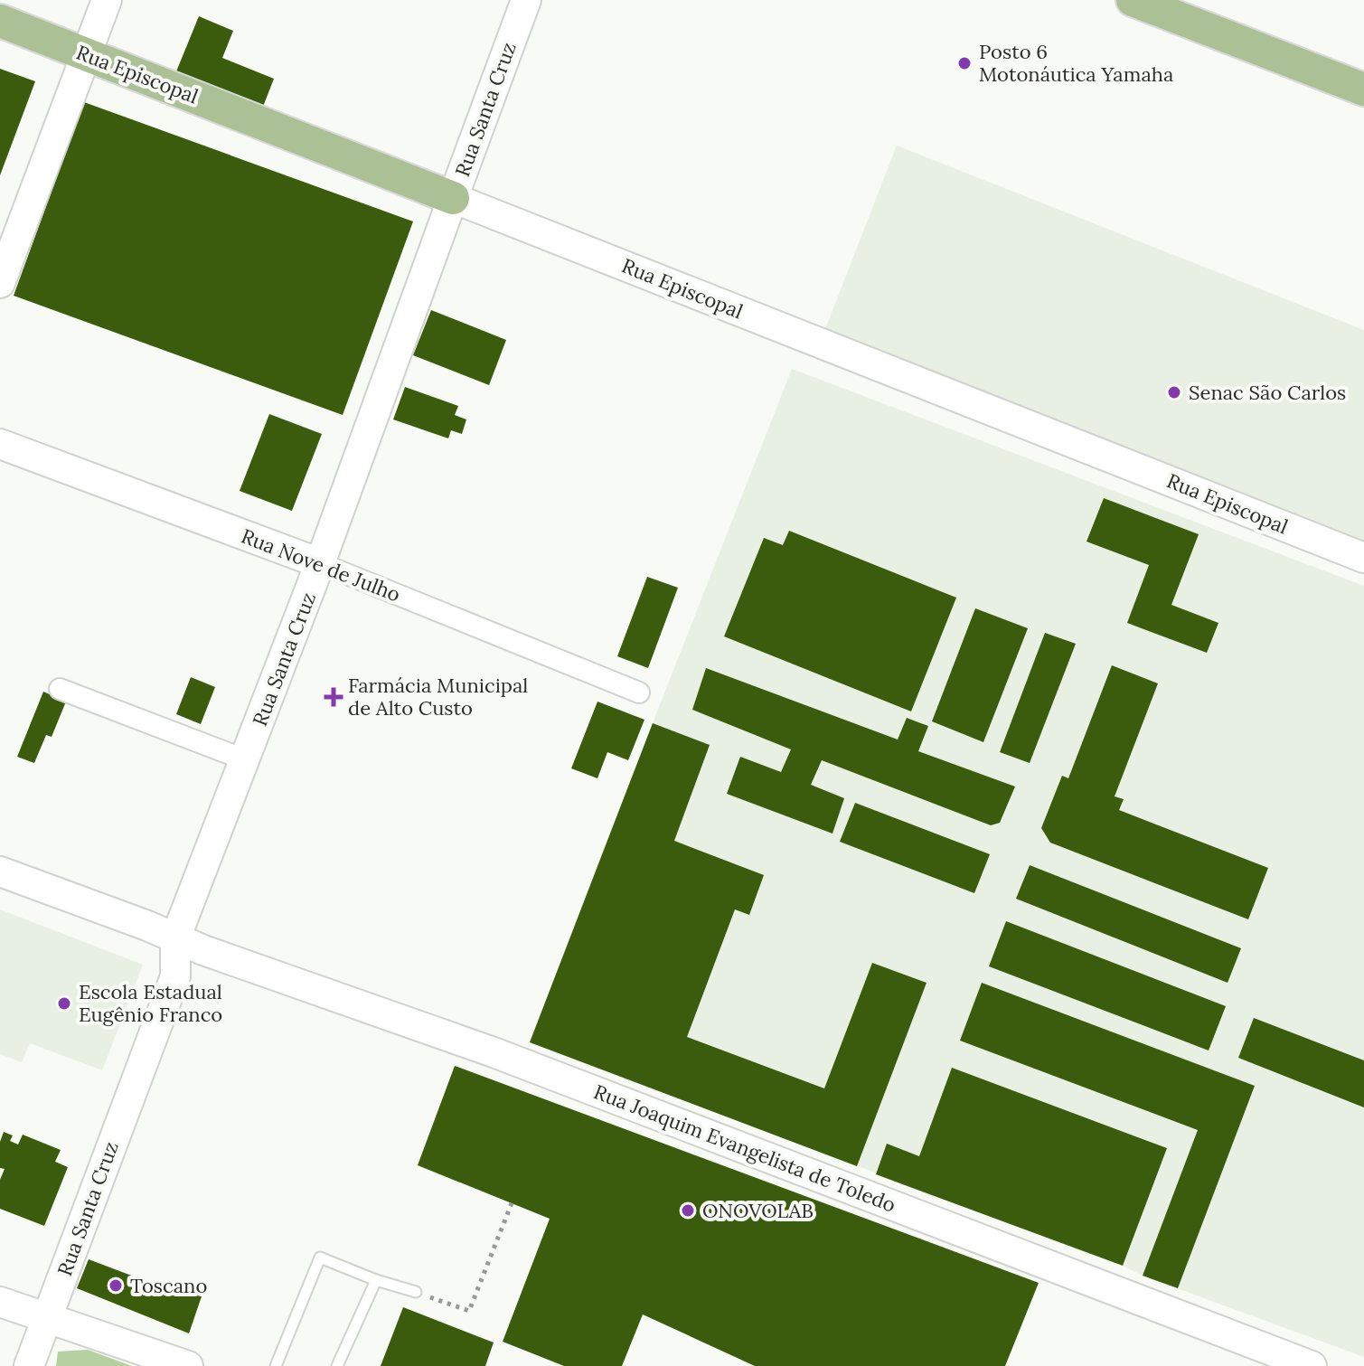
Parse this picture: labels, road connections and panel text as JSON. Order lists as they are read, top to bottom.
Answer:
{
  "streets": {
    "main road": [
      "Rua Episcopal",
      "Rua Santa Cruz",
      "Rua Nove de Julho",
      "Rua Joaquim Evangelista de Toledo"
    ]
  },
  "crossings": [
    ["Rua Episcopal", "Rua Santa Cruz"],
    ["Rua Santa Cruz", "Rua Nove de Julho"],
    ["Rua Santa Cruz", "Rua Joaquim Evangelista de Toledo"]
  ],
  "places": {
    "other": [
      "Posto 6 Motonáutica Yamaha",
      "Senac São Carlos",
      "Escola Estadual Eugênio Franco",
      "ONOVOLAB",
      "Toscano"
    ],
    "health": ["Farmácia Municipal de Alto Custo"]
  }
}
